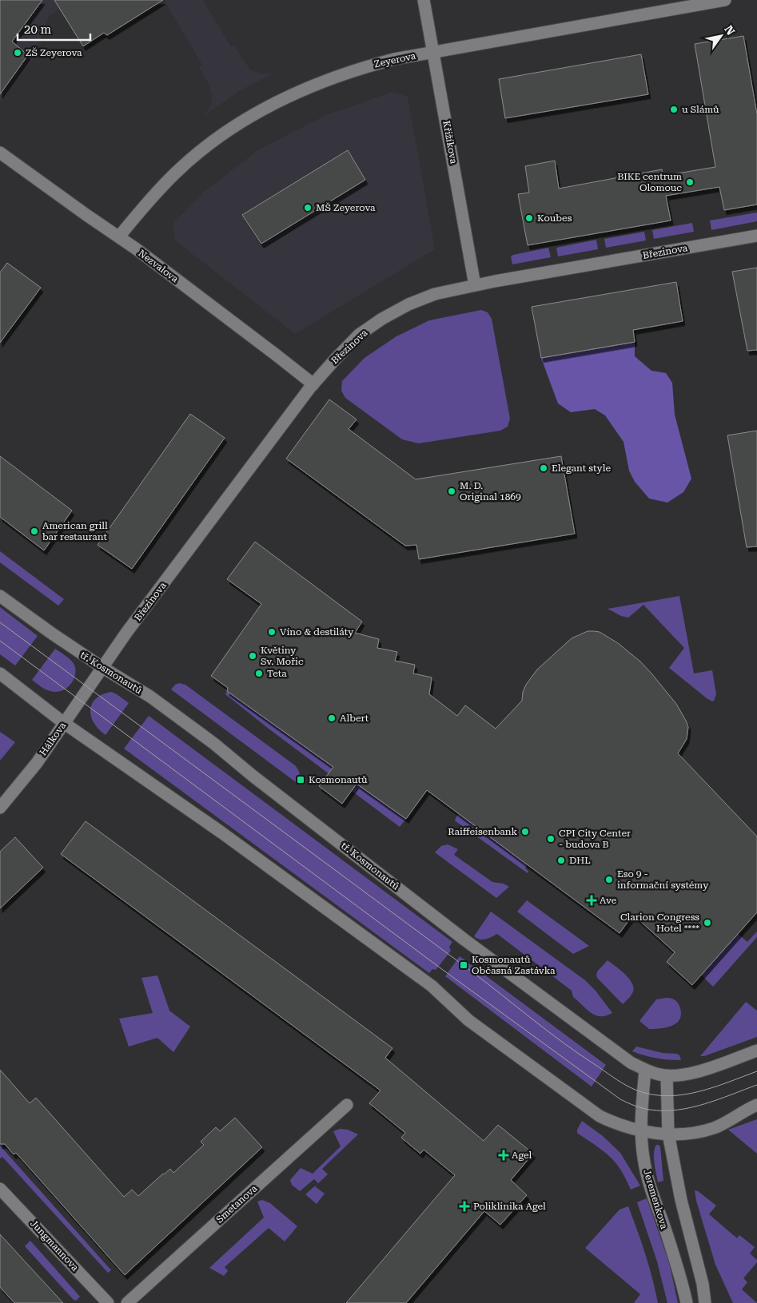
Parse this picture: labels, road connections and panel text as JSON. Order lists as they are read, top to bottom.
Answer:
{
  "streets": {
    "street": [
      "Zeyerova",
      "Křižíkova",
      "Březinova",
      "Nezvalova",
      "tř. Kosmonautů",
      "Hálkova",
      "Jeremenkova",
      "Smetanova",
      "Jungmannova"
    ]
  },
  "crossings": [
    ["Zeyerova", "Křižíkova"],
    ["Zeyerova", "Nezvalova"],
    ["Křižíkova", "Březinova"],
    ["Březinova", "Nezvalova"],
    ["Březinova", "tř. Kosmonautů"],
    ["Březinova", "Hálkova"],
    ["tř. Kosmonautů", "Hálkova"],
    ["tř. Kosmonautů", "Jeremenkova"]
  ],
  "places": {
    "other": [
      "ZŠ Zeyerova",
      "u Slámů",
      "BIKE centrum Olomouc",
      "MŠ Zeyerova",
      "Koubes",
      "Elegant style",
      "M. D. Original 1869",
      "American grill bar restaurant",
      "Víno & destiláty",
      "Květiny Sv. Mořic",
      "Teta",
      "Albert",
      "Raiffeisenbank",
      "CPI City Center - budova B",
      "DHL",
      "Eso 9 - informační systémy",
      "Clarion Congress Hotel ****"
    ],
    "transit": ["Kosmonautů", "Kosmonautů Občasná Zastávka"],
    "health": ["Ave", "Agel", "Poliklinika Agel"]
  },
  "scale_bar": "20 m",
  "north": "top right"
}
